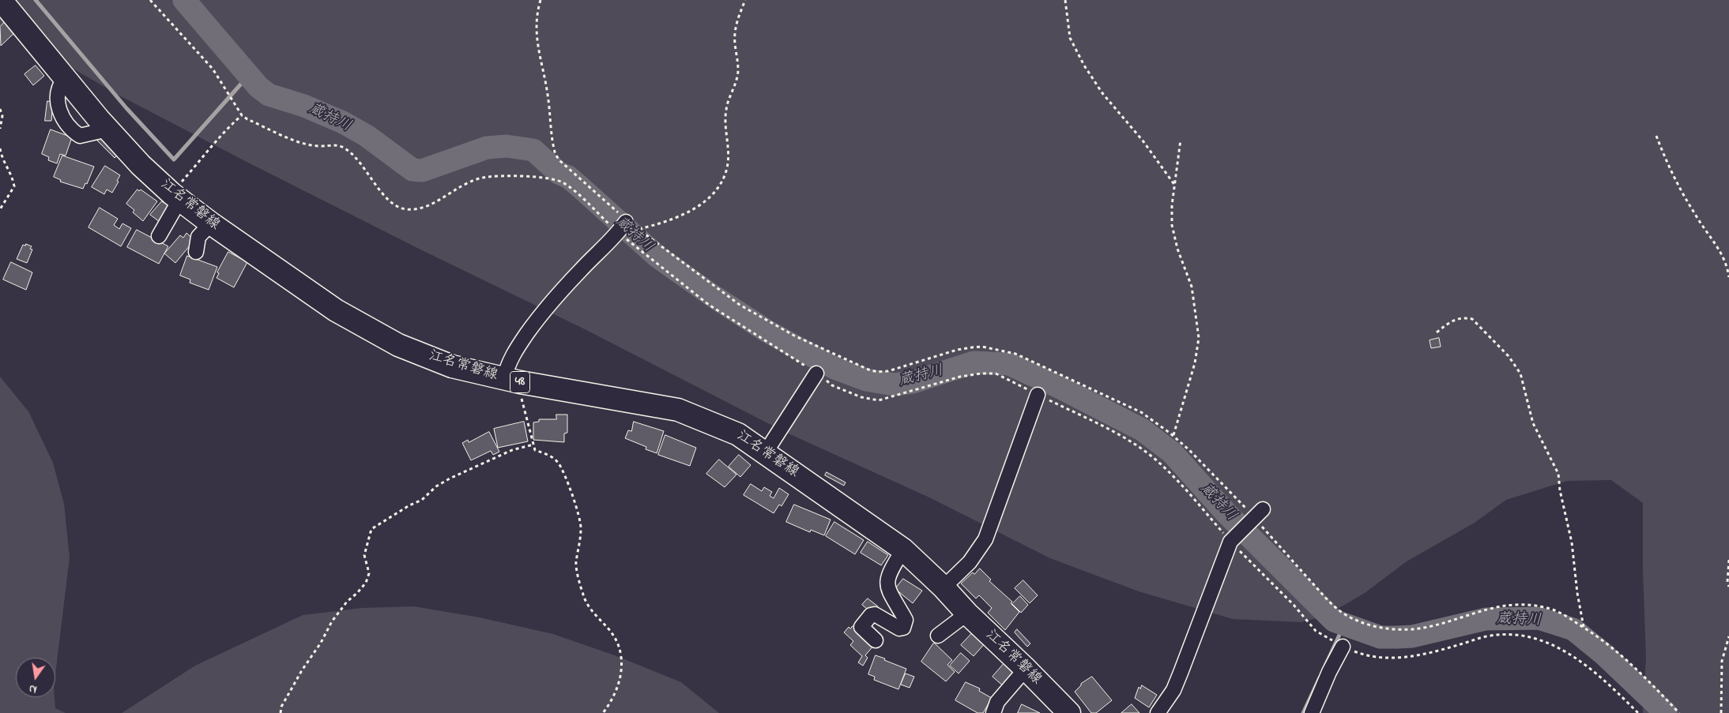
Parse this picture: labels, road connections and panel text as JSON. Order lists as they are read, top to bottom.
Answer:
{
  "streets": {
    "main road": ["江名常磐線", "48"]
  },
  "water": ["蔵持川"],
  "north": "bottom"
}
